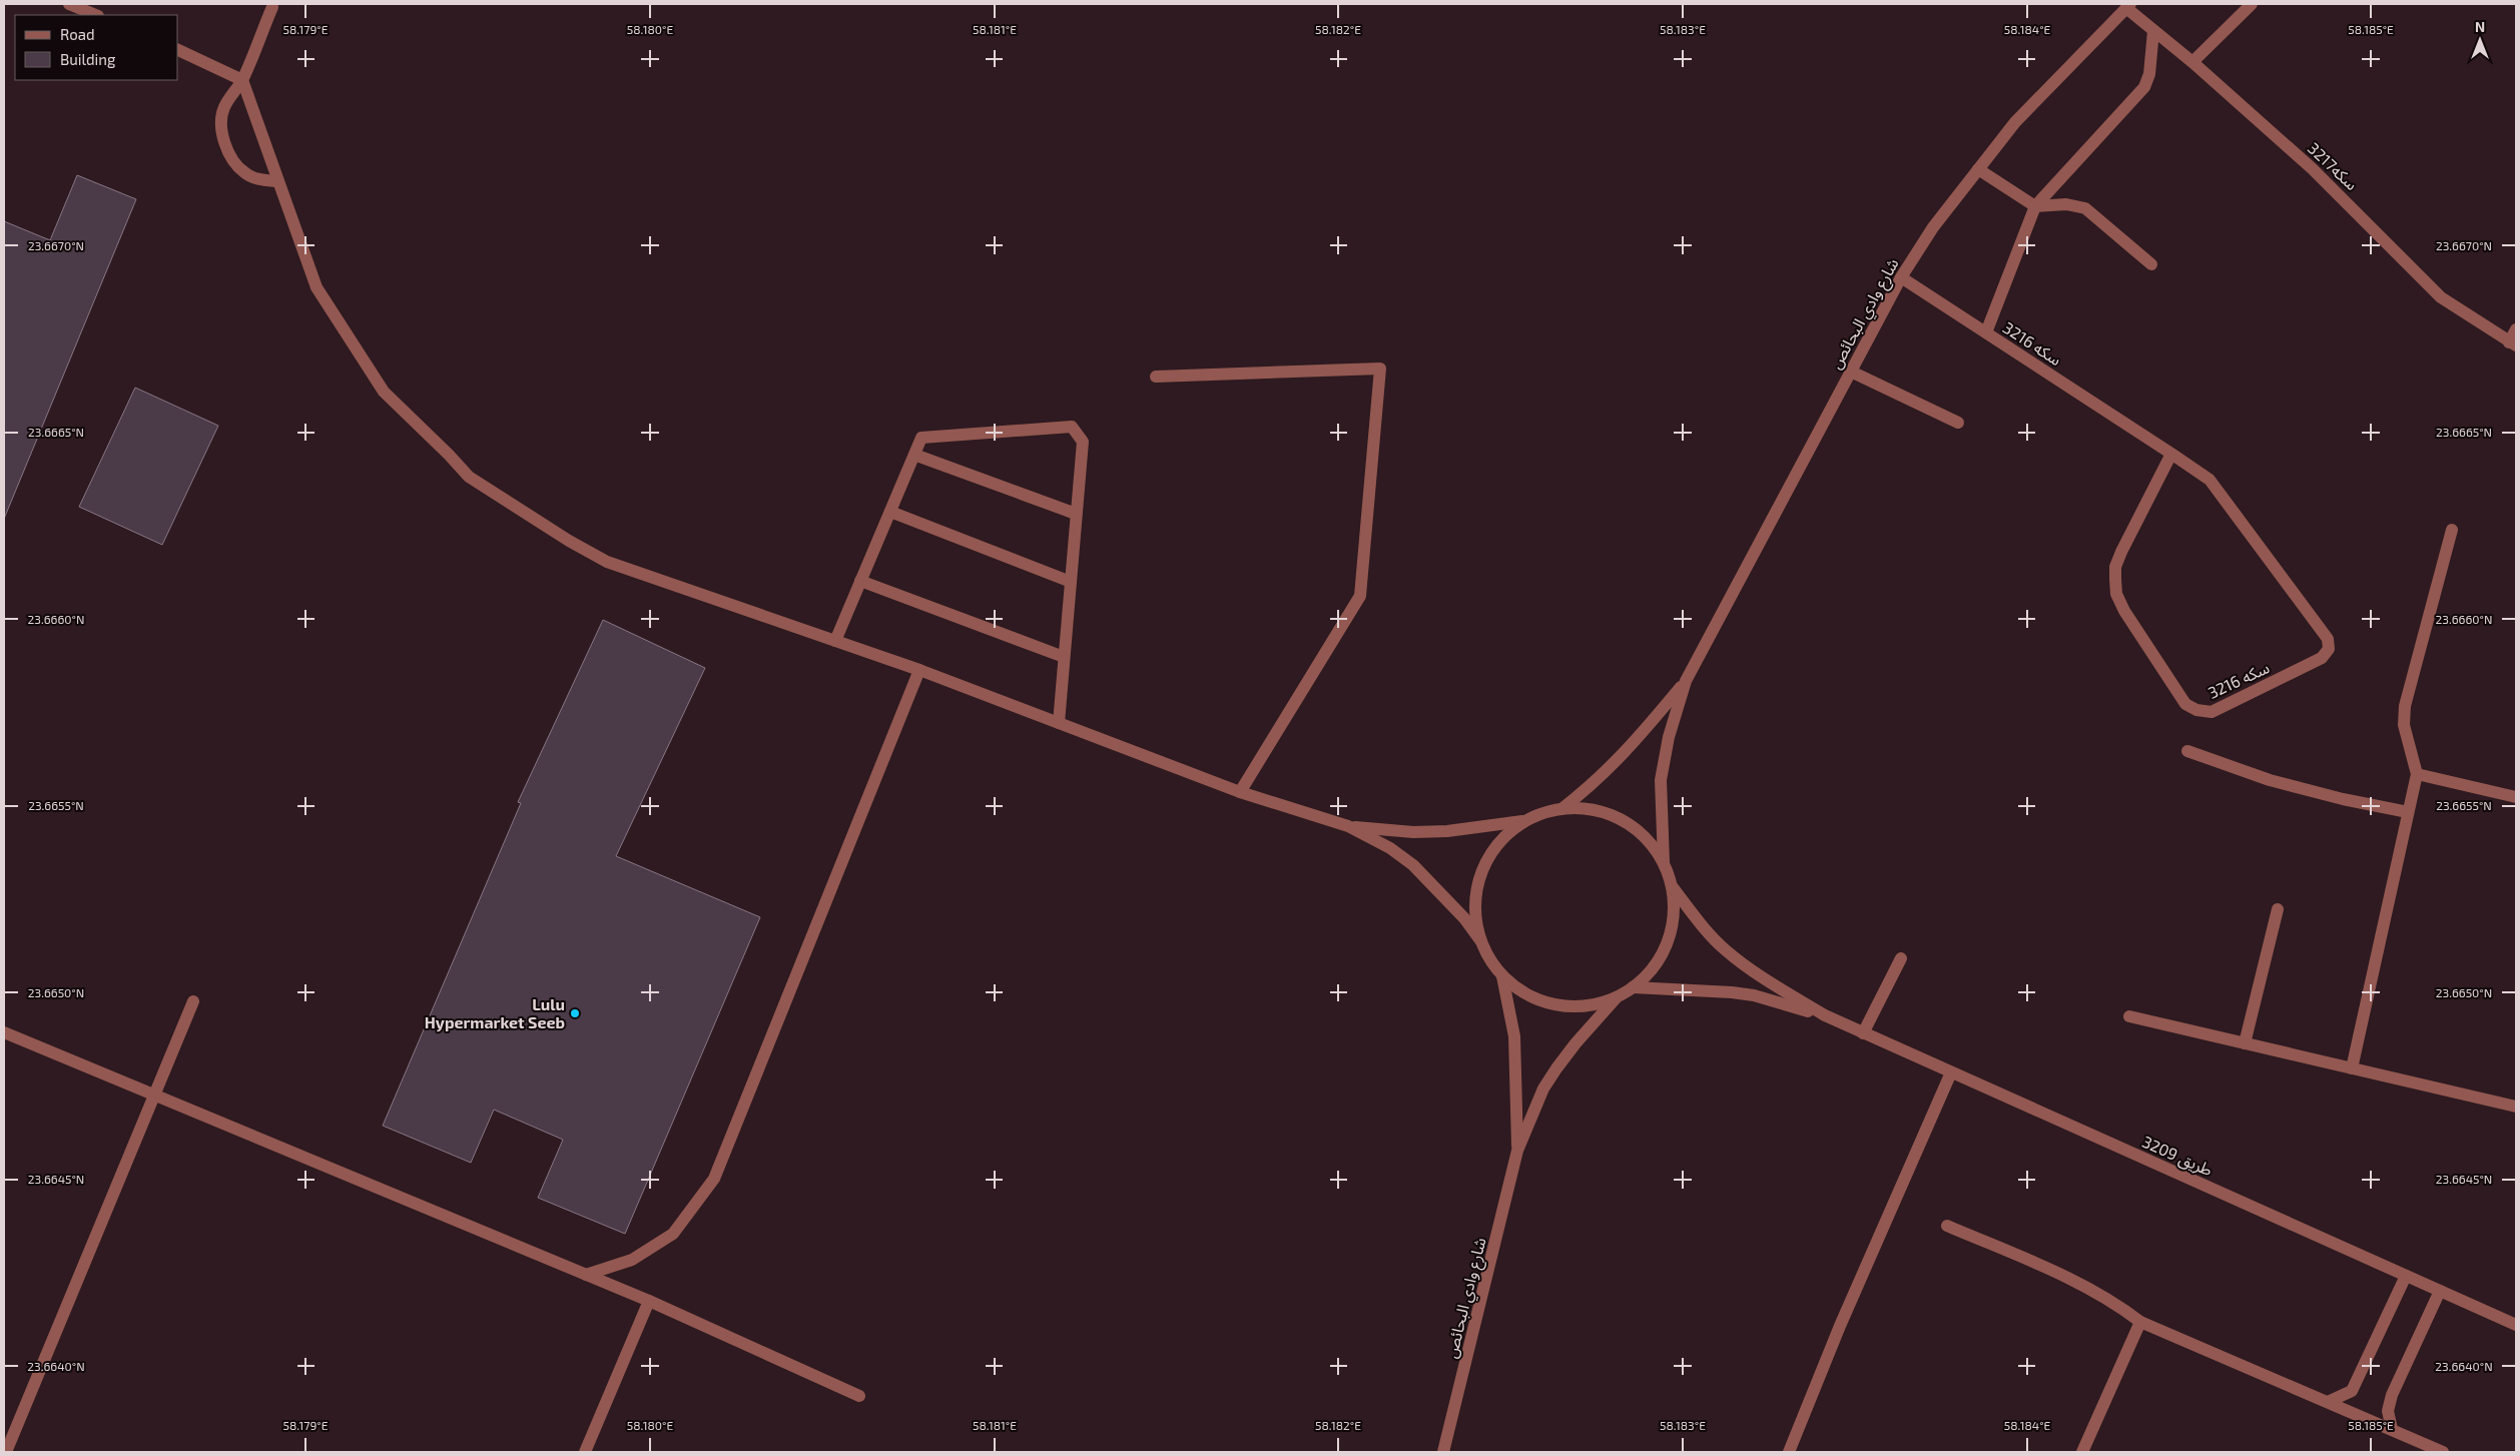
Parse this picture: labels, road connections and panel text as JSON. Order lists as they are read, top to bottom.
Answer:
{
  "streets": {
    "street": [
      "سكه3217",
      "شارع وادي البحائص",
      "سكه 3216",
      "طريق 3209"
    ]
  },
  "crossings": [
    ["سكه3217", "شارع وادي البحائص"],
    ["شارع وادي البحائص", "سكه 3216"]
  ],
  "places": ["Lulu Hypermarket Seeb"],
  "legend": ["Road", "Building"],
  "north": "top",
  "coordinates": [
    "58.179°E",
    "58.180°E",
    "58.181°E",
    "58.182°E",
    "58.183°E",
    "58.184°E",
    "58.185°E",
    "23.6670°N",
    "23.6665°N",
    "23.6660°N",
    "23.6655°N",
    "23.6650°N",
    "23.6645°N",
    "23.6640°N"
  ]
}
